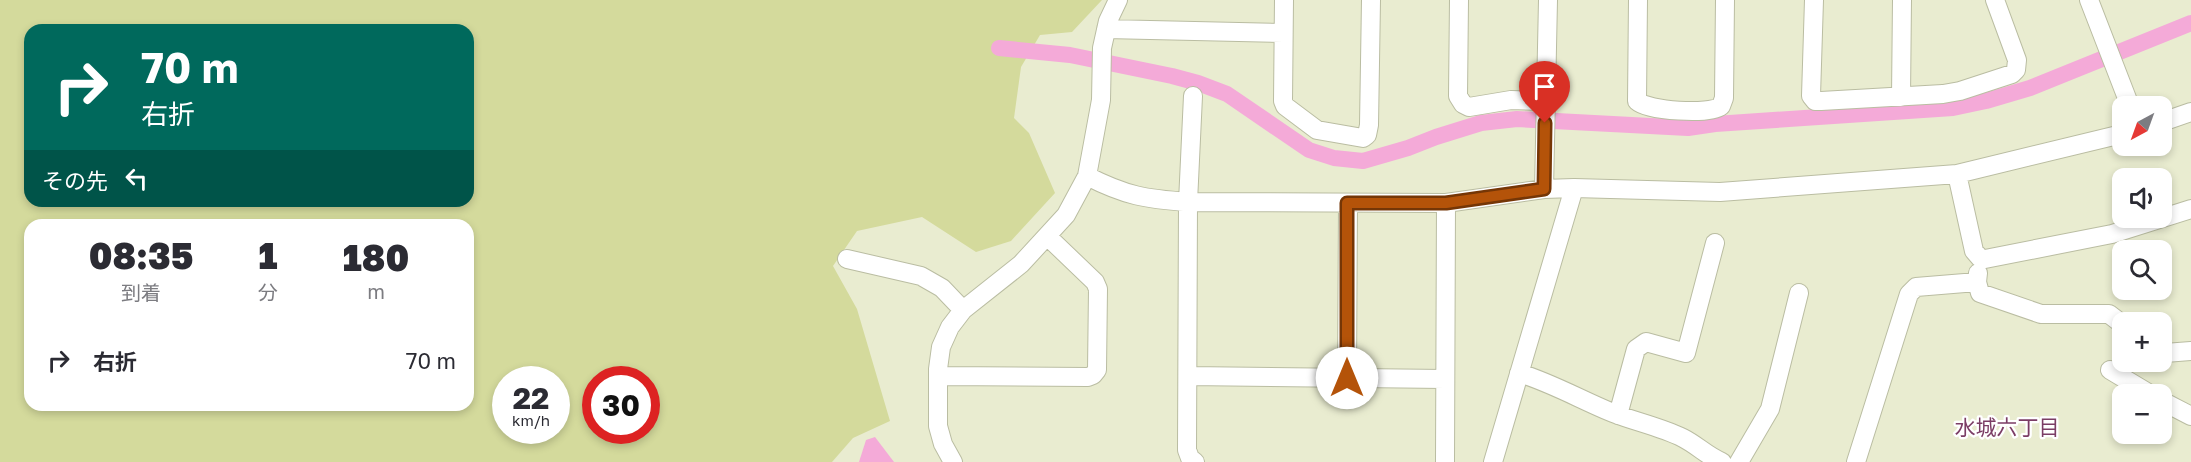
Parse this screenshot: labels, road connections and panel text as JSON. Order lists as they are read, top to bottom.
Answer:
{
  "districts": ["水城六丁目"],
  "north": "bottom left",
  "page": {
    "turn": ["70 m", "右折"],
    "map_buttons": ["+", "−"],
    "then": "その先",
    "eta": [
      "08:35",
      "到着",
      "1",
      "分",
      "180",
      "m"
    ],
    "list": [
      {
        "name": "右折",
        "value": "70 m"
      }
    ],
    "speed": "22 km/h",
    "limit": "30"
  }
}
